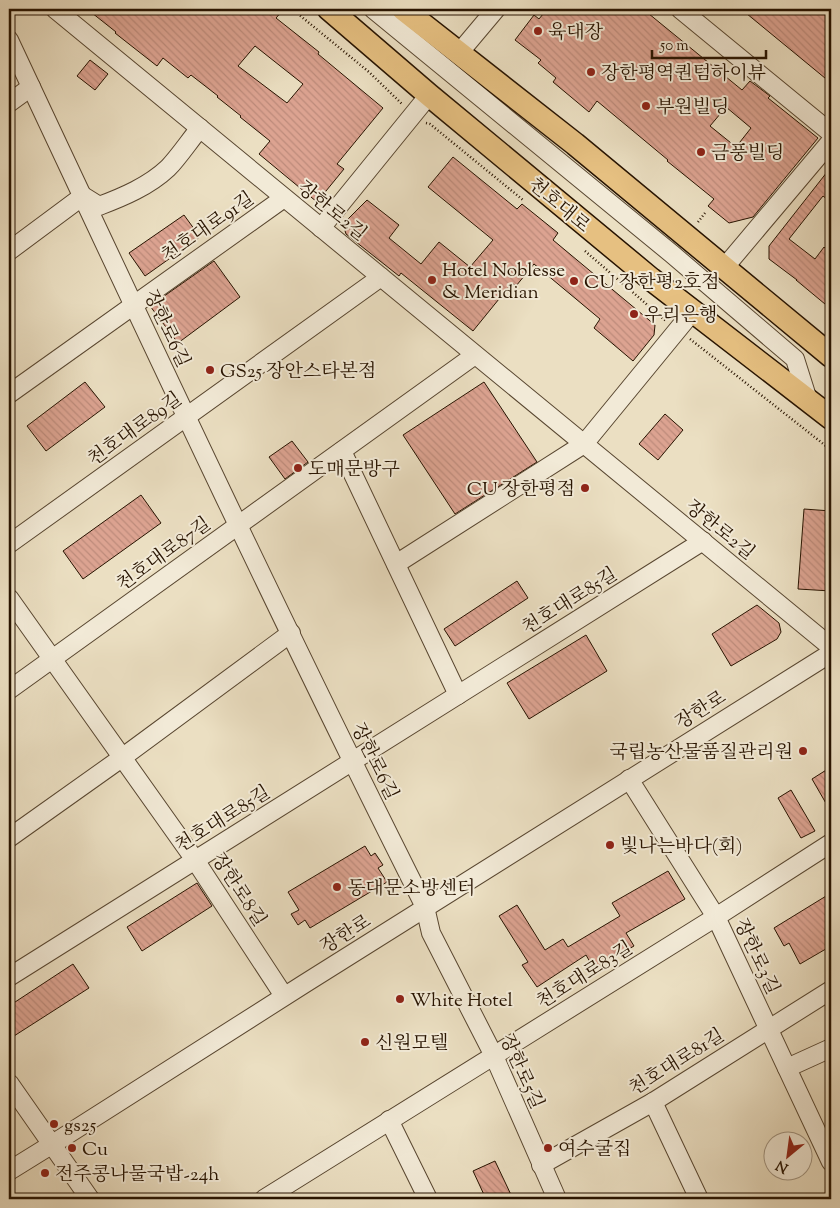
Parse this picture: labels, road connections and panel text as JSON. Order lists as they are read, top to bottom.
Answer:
{
  "streets": {
    "main road": ["천호대로"],
    "street": [
      "장한로2길",
      "천호대로91길",
      "장한로6길",
      "천호대로89길",
      "천호대로87길",
      "천호대로85길",
      "장한로",
      "장한로8길",
      "장한로3길",
      "천호대로83길",
      "천호대로81길",
      "장한로5길"
    ]
  },
  "crossings": [
    ["장한로2길", "천호대로91길"],
    ["장한로2길", "천호대로89길"],
    ["장한로2길", "천호대로87길"],
    ["장한로2길", "천호대로85길"],
    ["천호대로91길", "장한로6길"],
    ["장한로6길", "천호대로89길"],
    ["장한로6길", "천호대로87길"],
    ["장한로6길", "천호대로85길"],
    ["장한로6길", "장한로"],
    ["장한로6길", "장한로5길"],
    ["천호대로87길", "장한로8길"],
    ["천호대로85길", "장한로8길"],
    ["장한로", "장한로8길"],
    ["장한로", "장한로3길"],
    ["장한로", "장한로5길"],
    ["장한로3길", "천호대로83길"],
    ["장한로3길", "천호대로81길"],
    ["천호대로83길", "장한로5길"],
    ["천호대로81길", "장한로5길"]
  ],
  "places": [
    "육대장",
    "장한평역퀀텀하이뷰",
    "부원빌딩",
    "금풍빌딩",
    "Hotel Noblesse & Meridian",
    "CU 장한평2호점",
    "우리은행",
    "GS25 장안스타본점",
    "도매문방구",
    "CU 장한평점",
    "국립농산물품질관리원",
    "빛나는바다(회)",
    "동대문소방센터",
    "White Hotel",
    "신원모텔",
    "gs25",
    "Cu",
    "여수굴집",
    "전주콩나물국밥-24h"
  ],
  "scale_bar": "50 m",
  "north": "bottom left"
}
